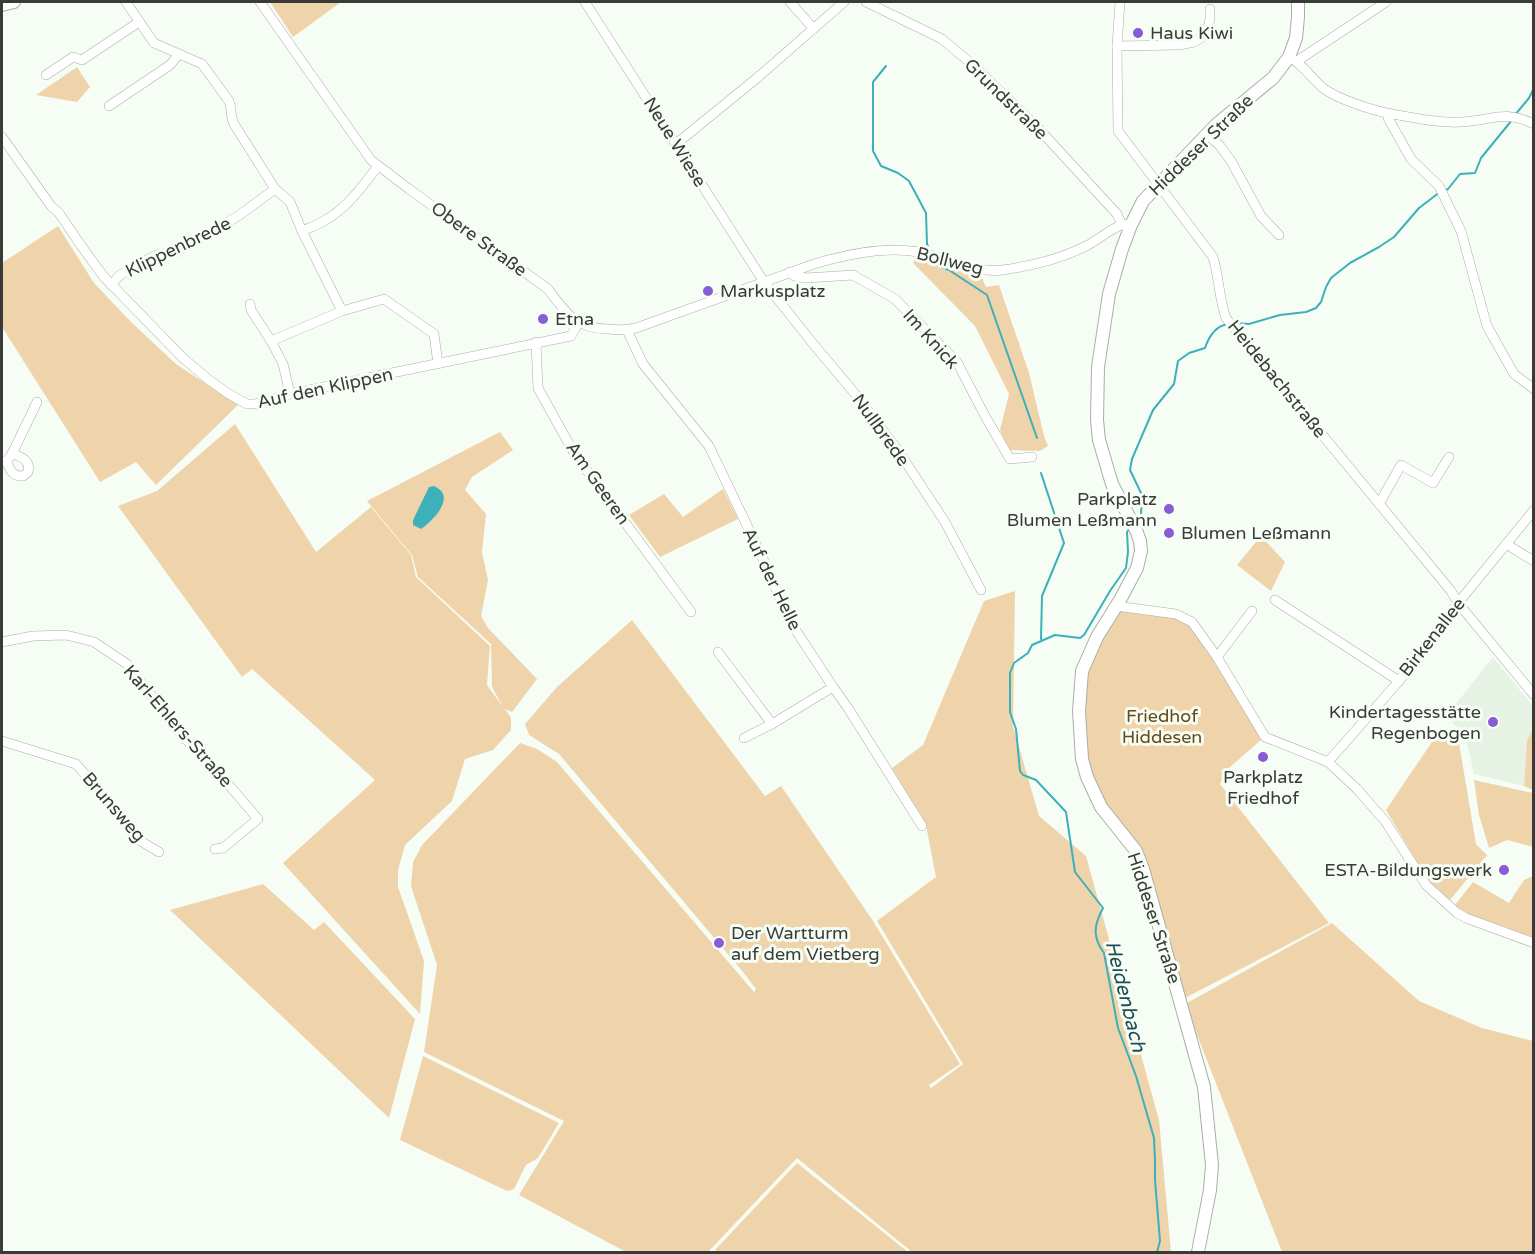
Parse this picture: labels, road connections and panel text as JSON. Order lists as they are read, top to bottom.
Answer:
{
  "streets": {
    "main road": ["Hiddeser Straße"],
    "street": [
      "Grundstraße",
      "Neue Wiese",
      "Obere Straße",
      "Klippenbrede",
      "Bollweg",
      "Im Knick",
      "Heidebachstraße",
      "Auf den Klippen",
      "Nullbrede",
      "Am Geeren",
      "Auf der Helle",
      "Birkenallee",
      "Karl-Ehlers-Straße",
      "Brunsweg"
    ]
  },
  "crossings": [
    ["Grundstraße", "Hiddeser Straße"],
    ["Grundstraße", "Bollweg"],
    ["Neue Wiese", "Bollweg"],
    ["Neue Wiese", "Nullbrede"],
    ["Hiddeser Straße", "Bollweg"],
    ["Hiddeser Straße", "Heidebachstraße"],
    ["Obere Straße", "Auf den Klippen"],
    ["Klippenbrede", "Auf den Klippen"],
    ["Bollweg", "Im Knick"],
    ["Bollweg", "Nullbrede"],
    ["Heidebachstraße", "Birkenallee"],
    ["Auf den Klippen", "Am Geeren"]
  ],
  "water": ["Heidenbach"],
  "parks": ["Friedhof Hiddesen"],
  "places": [
    "Haus Kiwi",
    "Markusplatz",
    "Etna",
    "Parkplatz Blumen Leßmann",
    "Blumen Leßmann",
    "Kindertagesstätte Regenbogen",
    "Parkplatz Friedhof",
    "ESTA-Bildungswerk",
    "Der Wartturm auf dem Vietberg"
  ]
}
